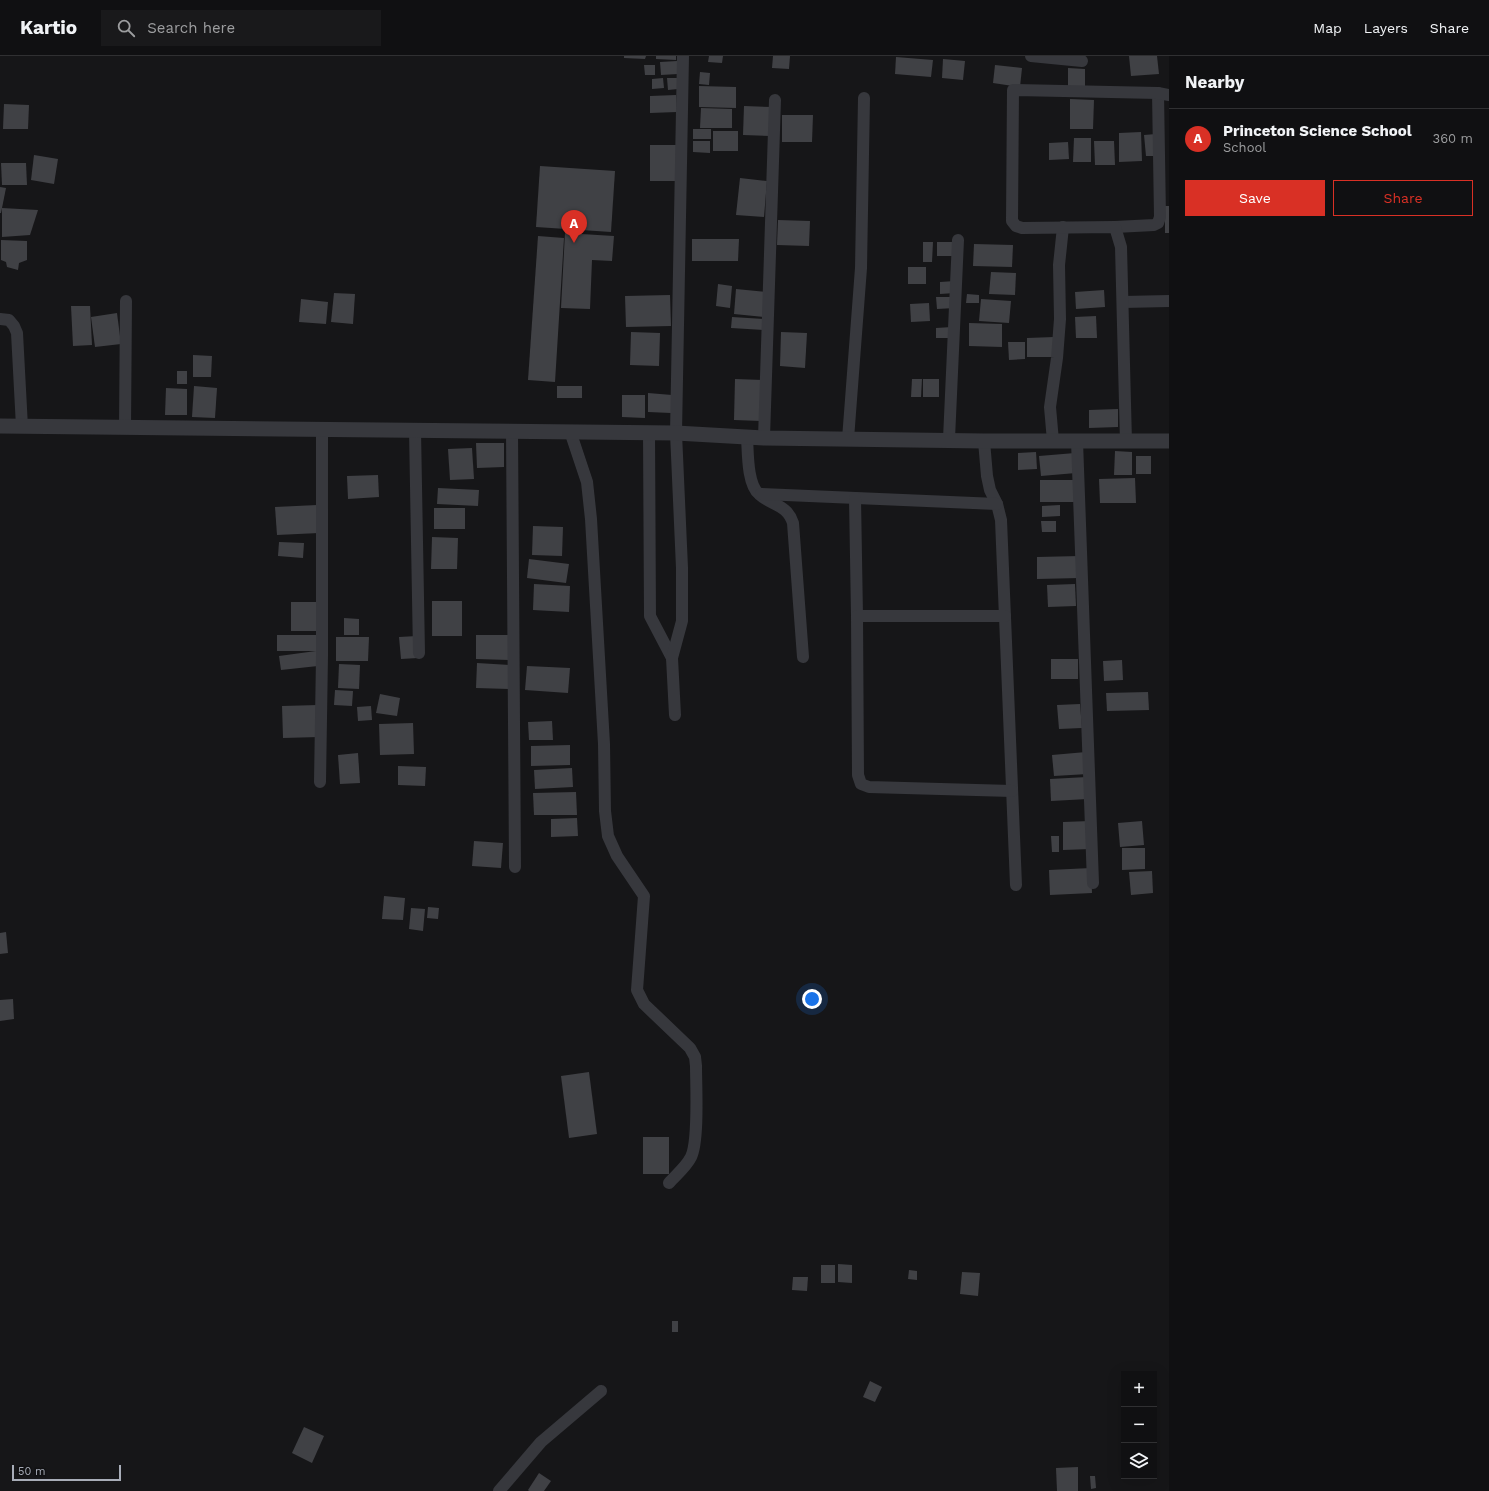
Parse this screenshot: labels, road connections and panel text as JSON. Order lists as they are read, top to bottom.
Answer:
{
  "scale_bar": "50 m",
  "page": {
    "header": "Kartio",
    "search": "Search here",
    "nav": ["Map", "Layers", "Share"],
    "heading": "Nearby",
    "list": [
      {
        "mark": "A",
        "name": "Princeton Science School",
        "note": "School",
        "value": "360 m"
      }
    ],
    "buttons": ["Save", "Share"],
    "pins": "A",
    "map_buttons": ["+", "−"],
    "scale": "50 m"
  }
}
